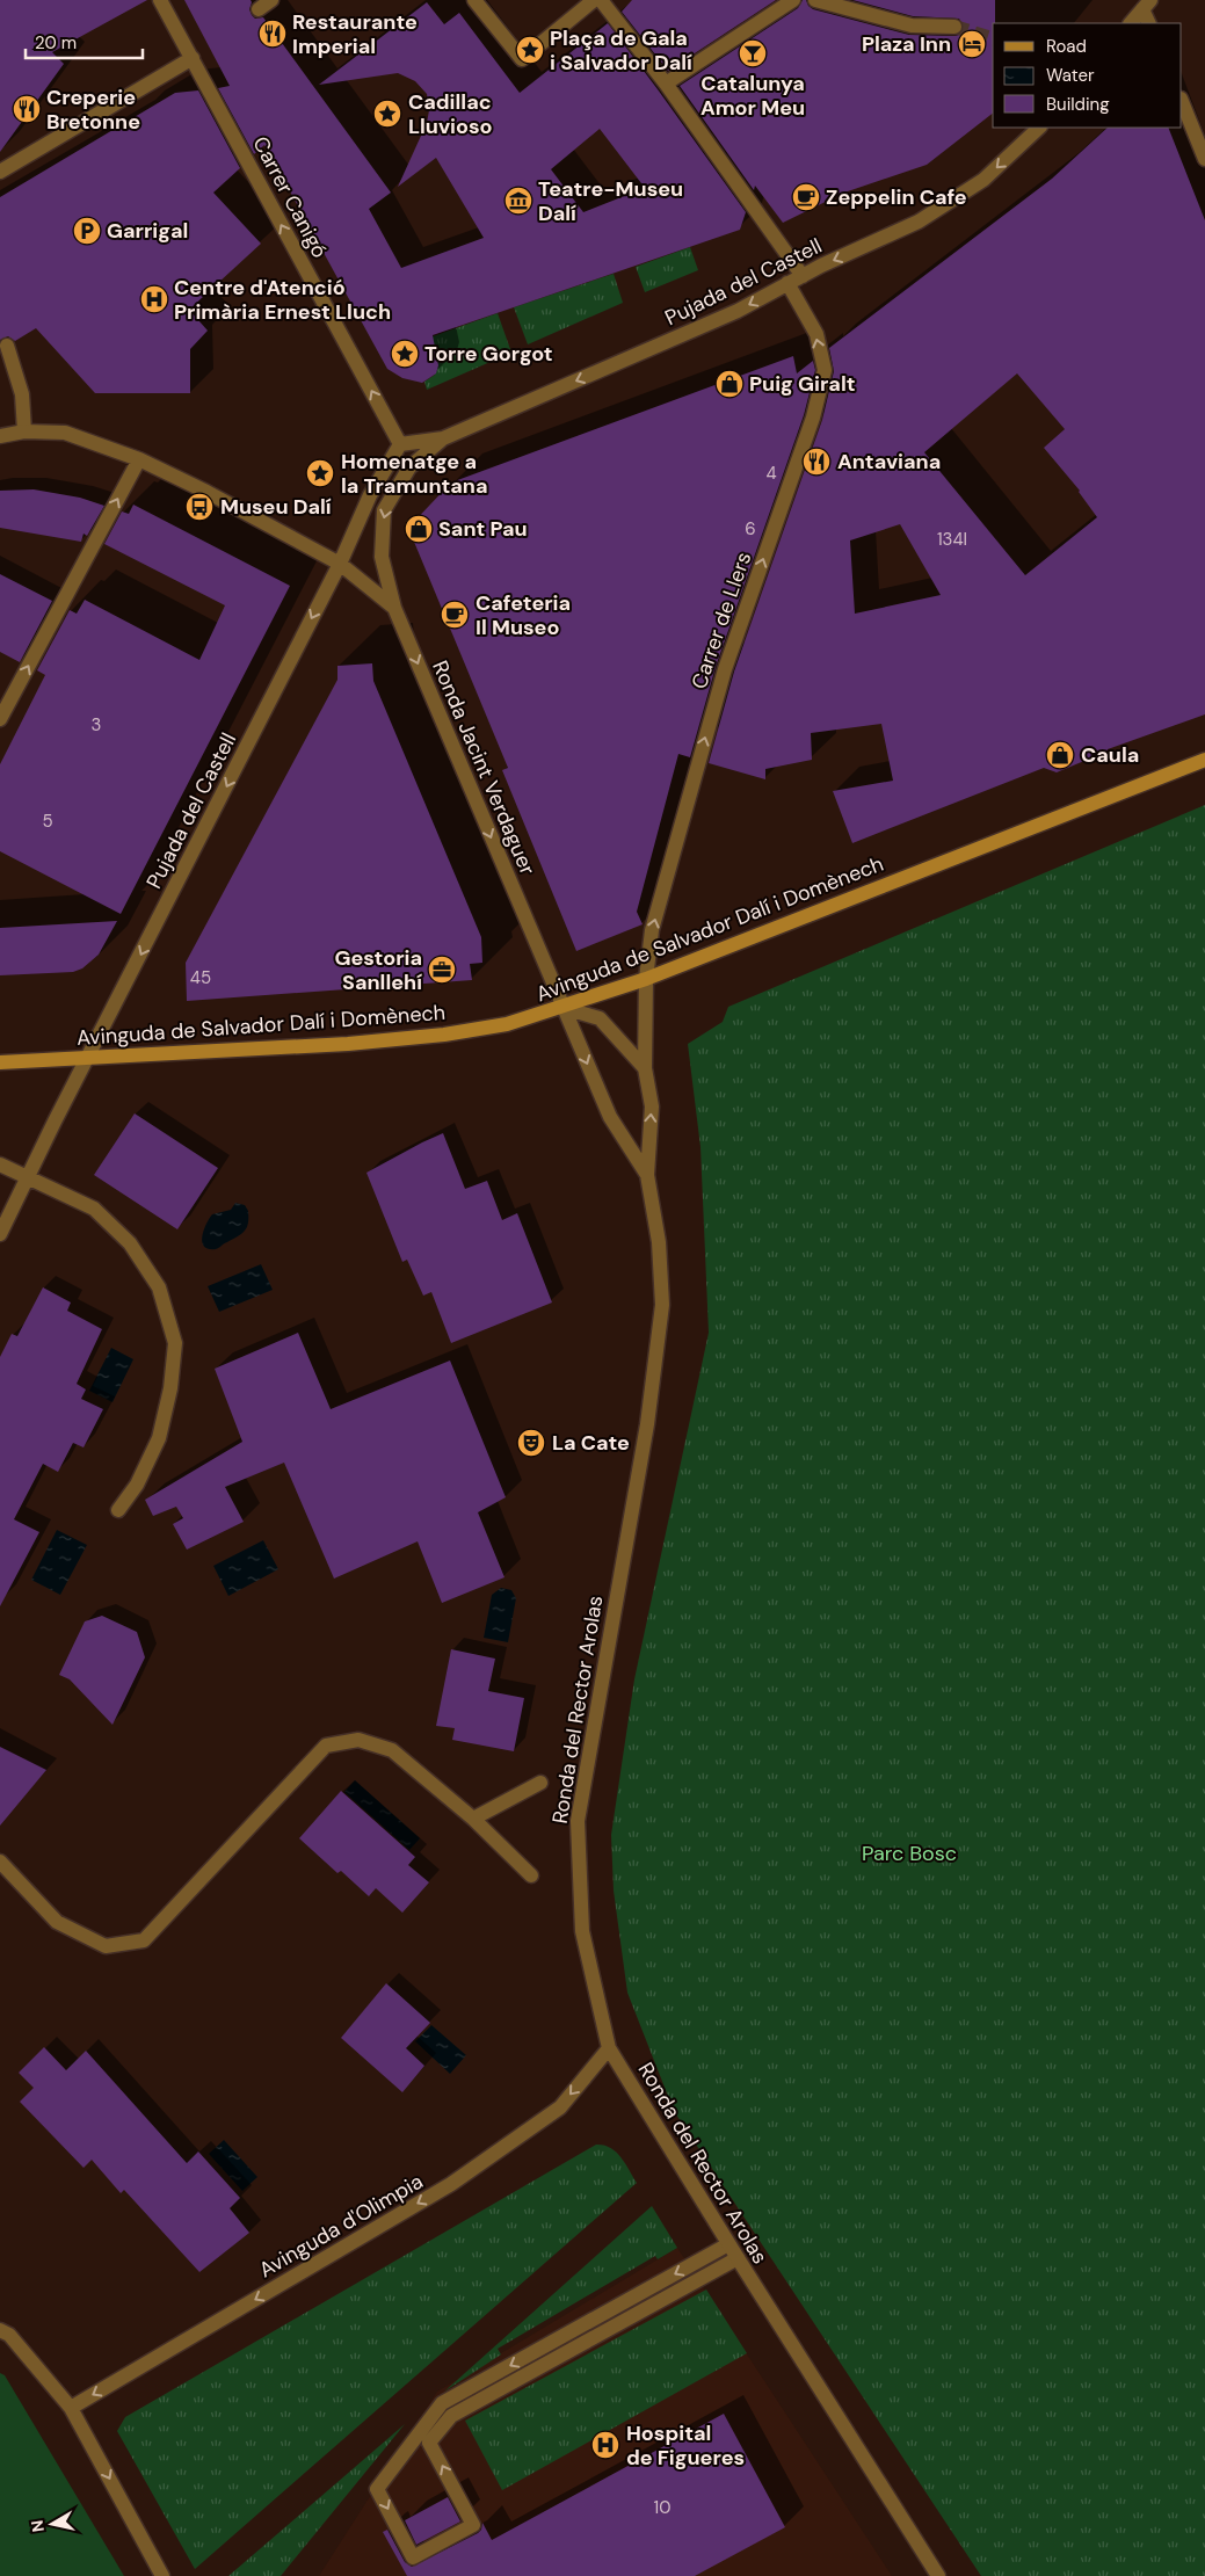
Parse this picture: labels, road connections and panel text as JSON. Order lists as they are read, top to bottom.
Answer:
{
  "streets": {
    "main road": ["Avinguda de Salvador Dalí i Domènech"],
    "street": [
      "Carrer Canigó",
      "Pujada del Castell",
      "Carrer de Llers",
      "Ronda Jacint Verdaguer",
      "Ronda del Rector Arolas",
      "Avinguda d'Olimpia"
    ]
  },
  "crossings": [
    ["Carrer Canigó", "Pujada del Castell"],
    ["Pujada del Castell", "Carrer de Llers"],
    ["Pujada del Castell", "Ronda Jacint Verdaguer"],
    ["Pujada del Castell", "Avinguda de Salvador Dalí i Domènech"],
    ["Carrer de Llers", "Avinguda de Salvador Dalí i Domènech"],
    ["Carrer de Llers", "Ronda del Rector Arolas"],
    ["Ronda Jacint Verdaguer", "Avinguda de Salvador Dalí i Domènech"],
    ["Ronda Jacint Verdaguer", "Ronda del Rector Arolas"],
    ["Avinguda de Salvador Dalí i Domènech", "Ronda del Rector Arolas"],
    ["Ronda del Rector Arolas", "Avinguda d'Olimpia"]
  ],
  "one_way": [
    "Carrer Canigó",
    "Pujada del Castell",
    "Carrer de Llers",
    "Ronda Jacint Verdaguer",
    "Avinguda d'Olimpia"
  ],
  "parks": ["Parc Bosc"],
  "places": {
    "restaurant": ["Restaurante Imperial", "Creperie Bretonne", "Antaviana"],
    "hotel": ["Plaza Inn"],
    "place": [
      "Plaça de Gala i Salvador Dalí",
      "Cadillac Lluvioso",
      "Torre Gorgot",
      "Homenatge a la Tramuntana"
    ],
    "bar": ["Catalunya Amor Meu"],
    "cafe": ["Zeppelin Cafe", "Cafeteria Il Museo"],
    "museum": ["Teatre-Museu Dalí"],
    "parking": ["Garrigal"],
    "hospital": ["Centre d'Atenció Primària Ernest Lluch", "Hospital de Figueres"],
    "shop": ["Puig Giralt", "Sant Pau", "Caula"],
    "bus stop": ["Museu Dalí"],
    "office": ["Gestoria Sanllehí"],
    "theatre": ["La Cate"]
  },
  "house_numbers": [
    "4",
    "6",
    "134I",
    "3",
    "5",
    "45",
    "10"
  ],
  "legend": ["Road", "Water", "Building"],
  "scale_bar": "20 m",
  "north": "left"
}
